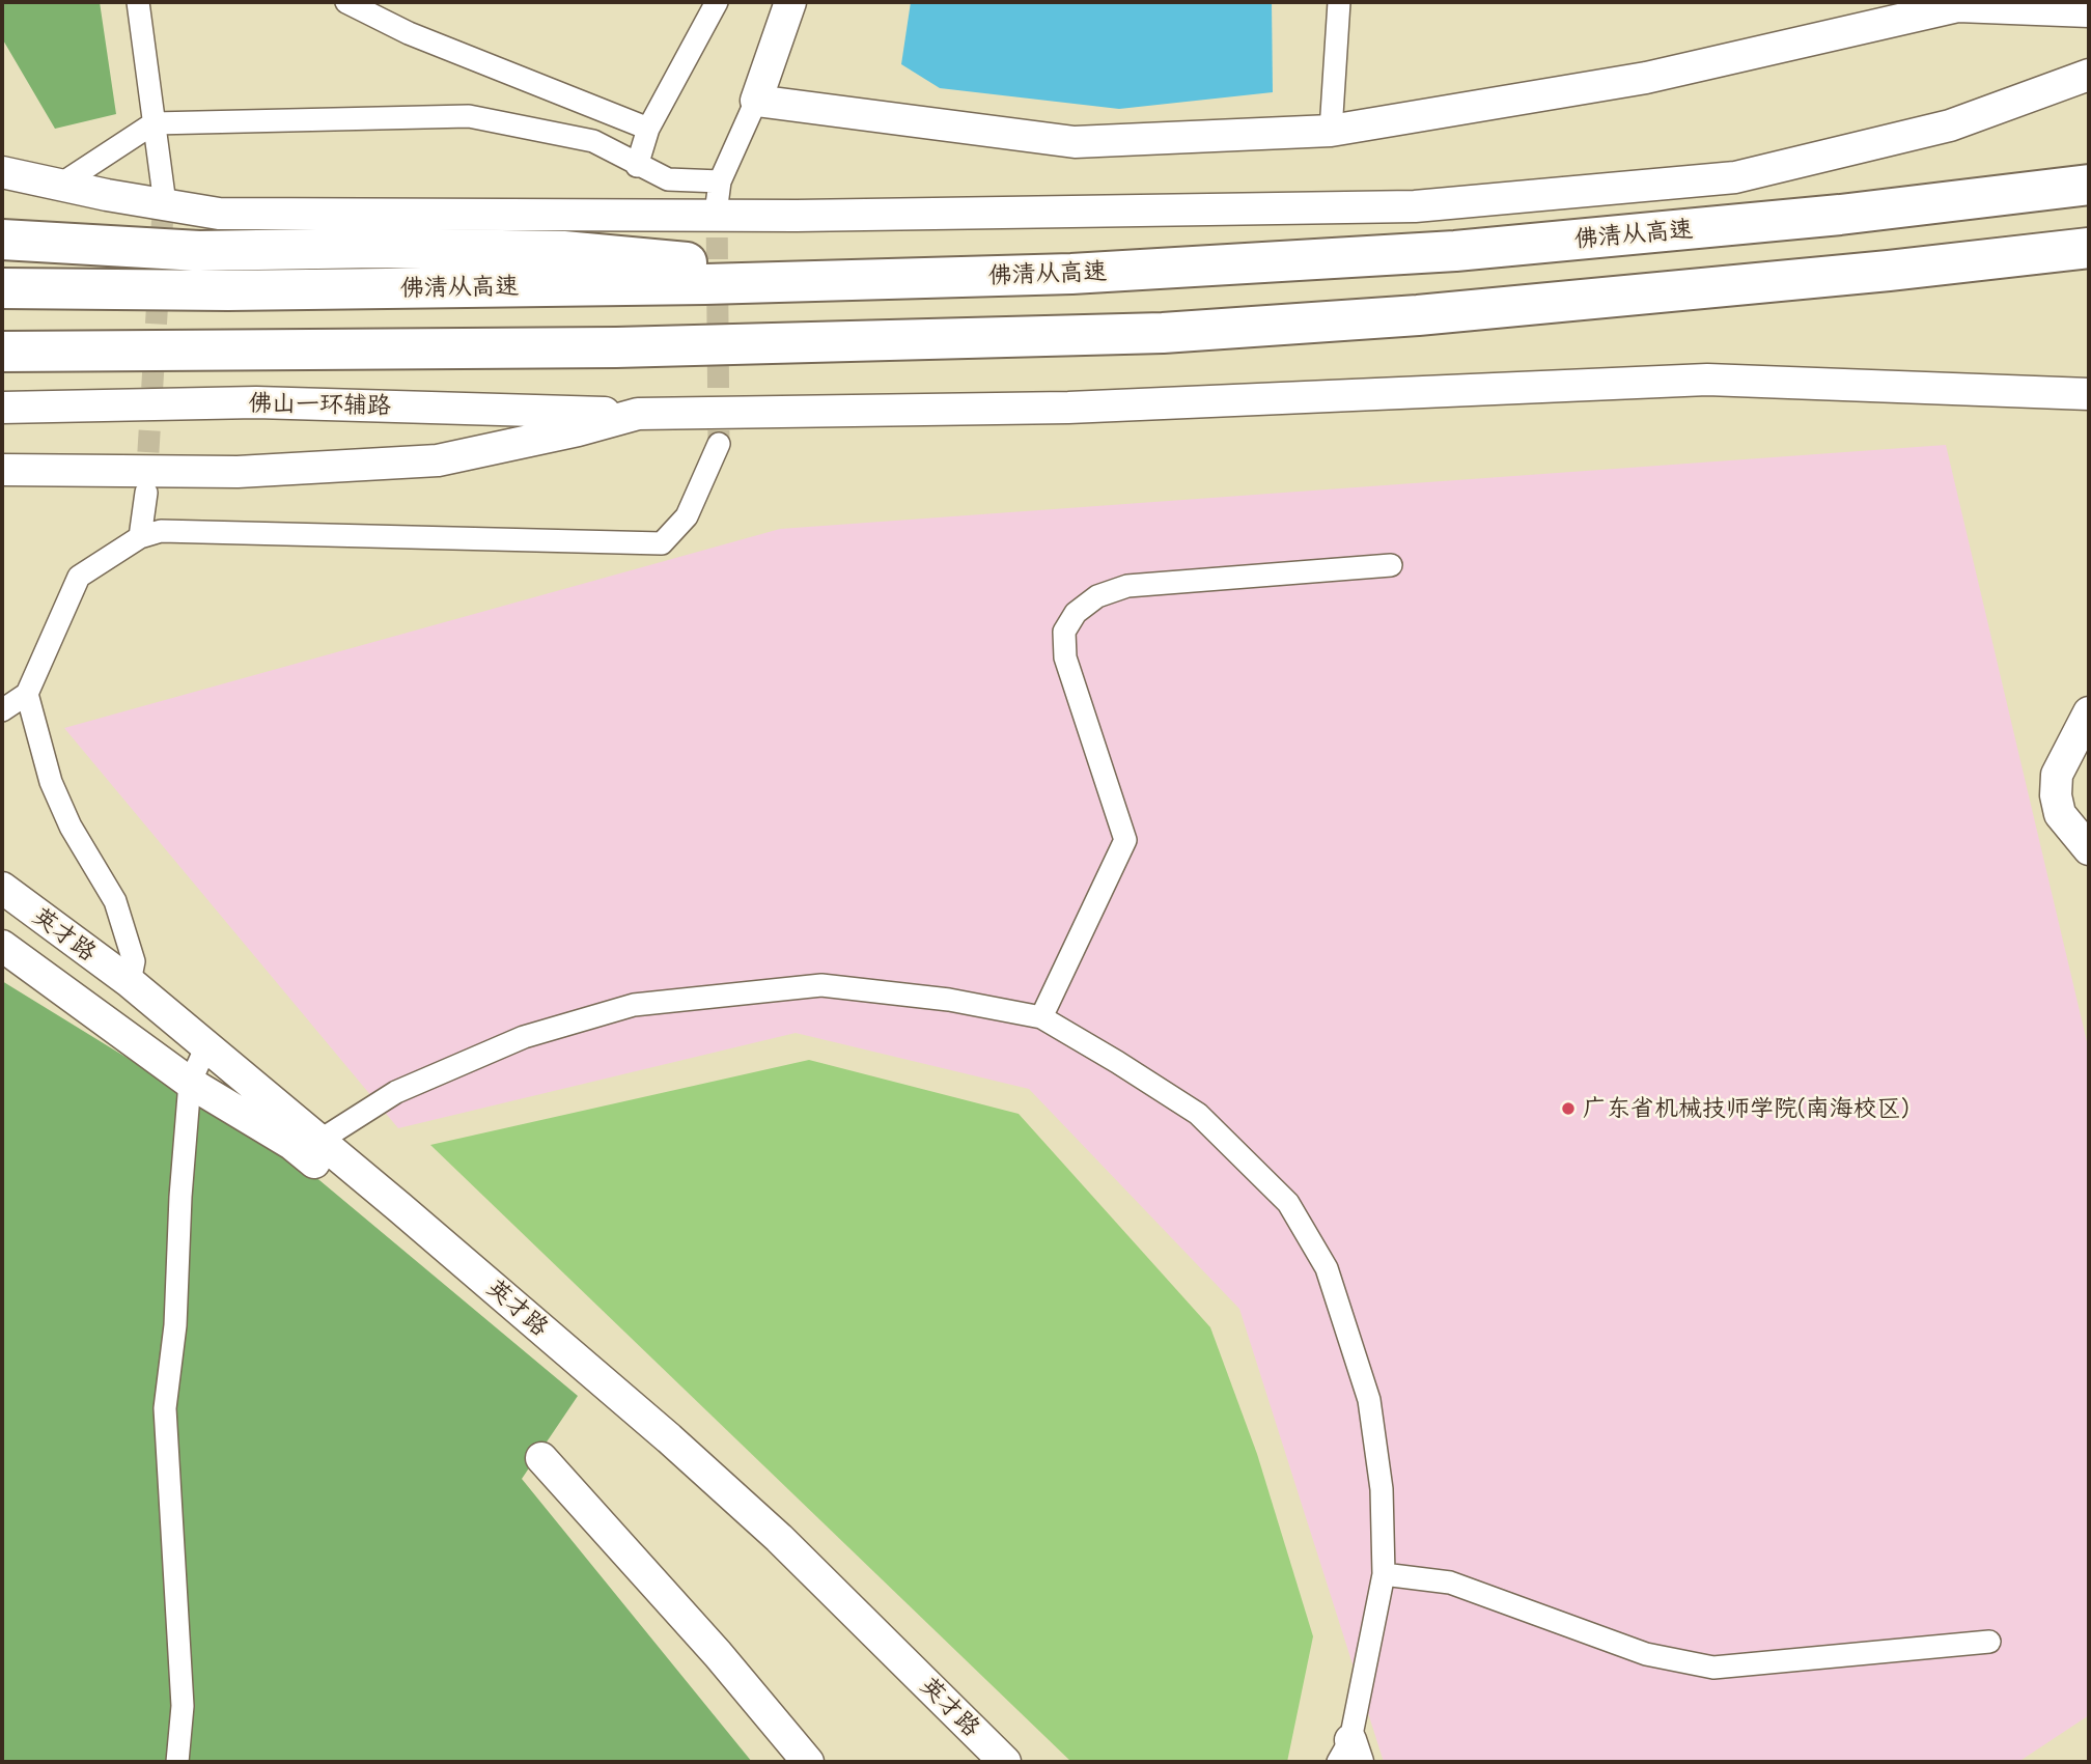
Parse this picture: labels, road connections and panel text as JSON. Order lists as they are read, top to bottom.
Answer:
{
  "streets": {
    "highway": ["佛清从高速"],
    "main road": ["佛山一环辅路", "英才路"]
  },
  "places": ["广东省机械技师学院(南海校区)"]
}
